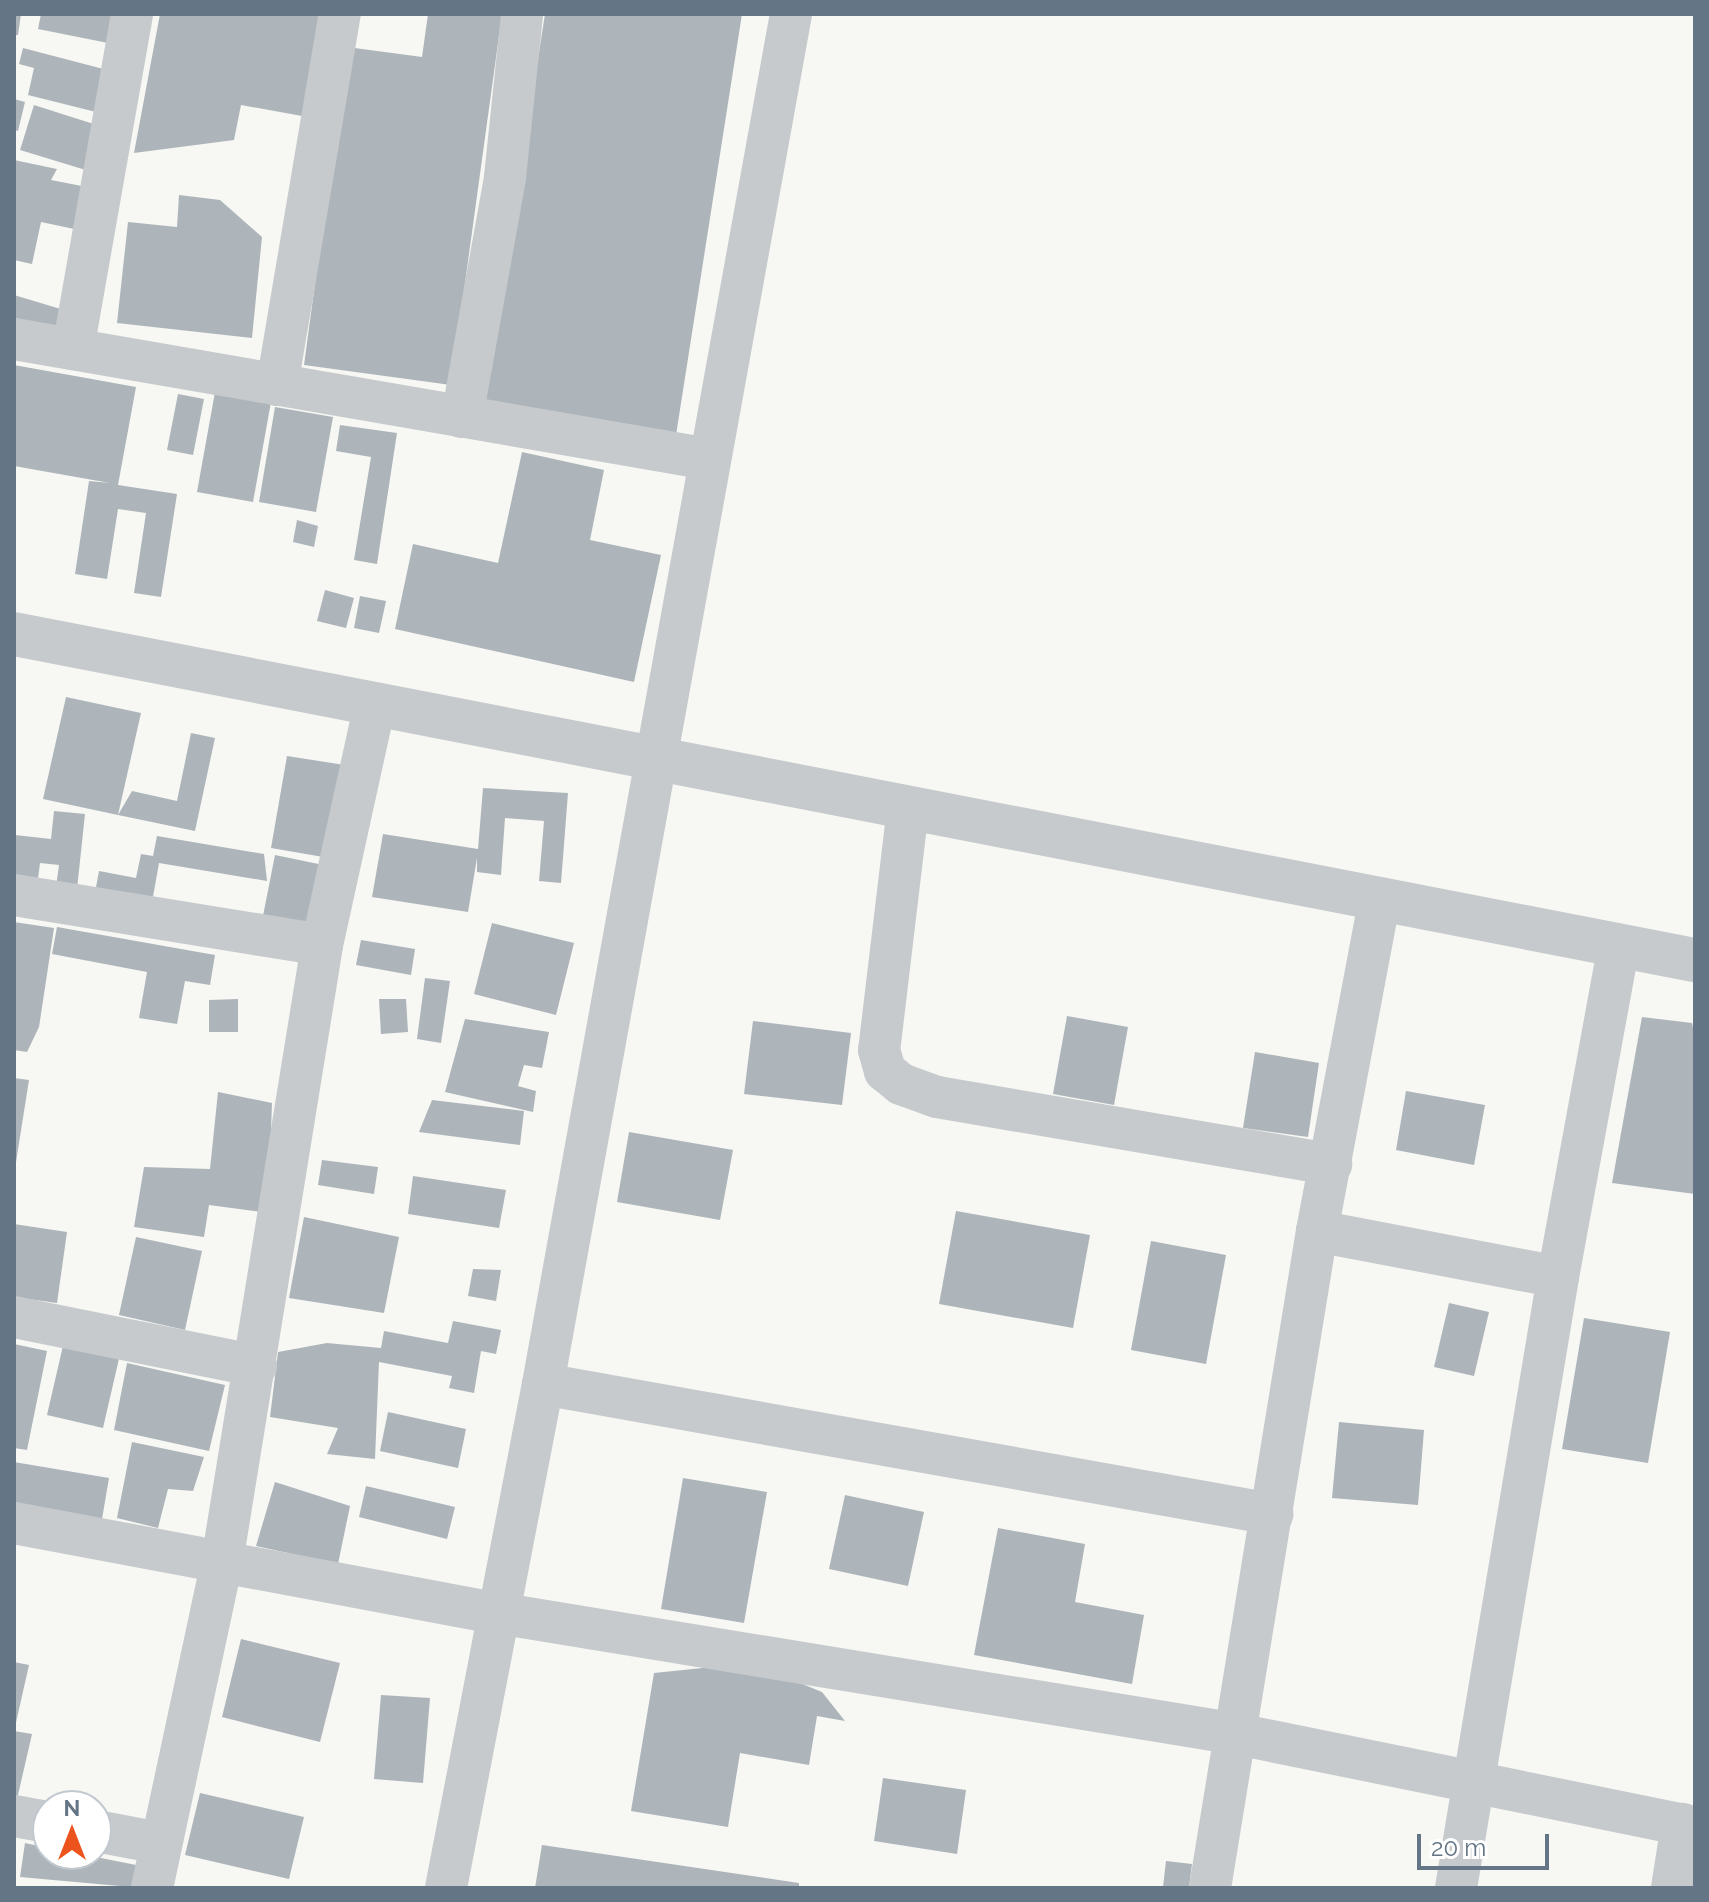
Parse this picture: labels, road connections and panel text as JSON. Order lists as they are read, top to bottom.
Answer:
{
  "scale_bar": "20 m",
  "north": "top"
}
